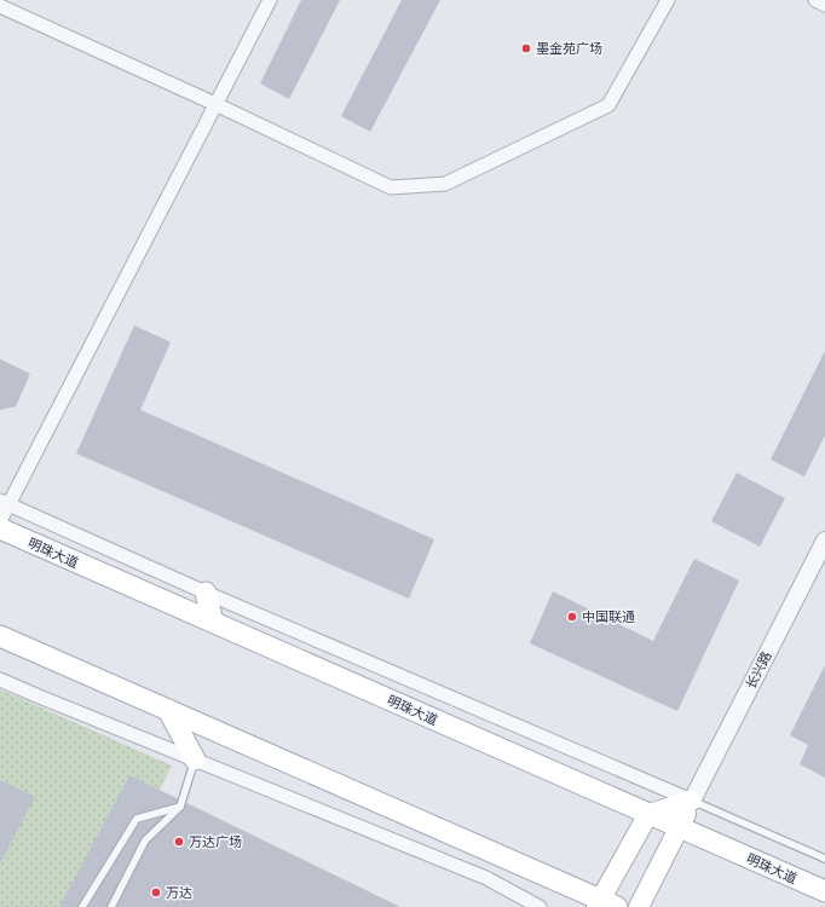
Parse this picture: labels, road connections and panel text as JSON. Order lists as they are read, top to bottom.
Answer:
{
  "streets": {
    "main road": ["明珠大道", "长兴路"]
  },
  "crossings": [
    ["明珠大道", "长兴路"]
  ],
  "places": [
    "墨金苑广场",
    "中国联通",
    "万达广场",
    "万达"
  ]
}
